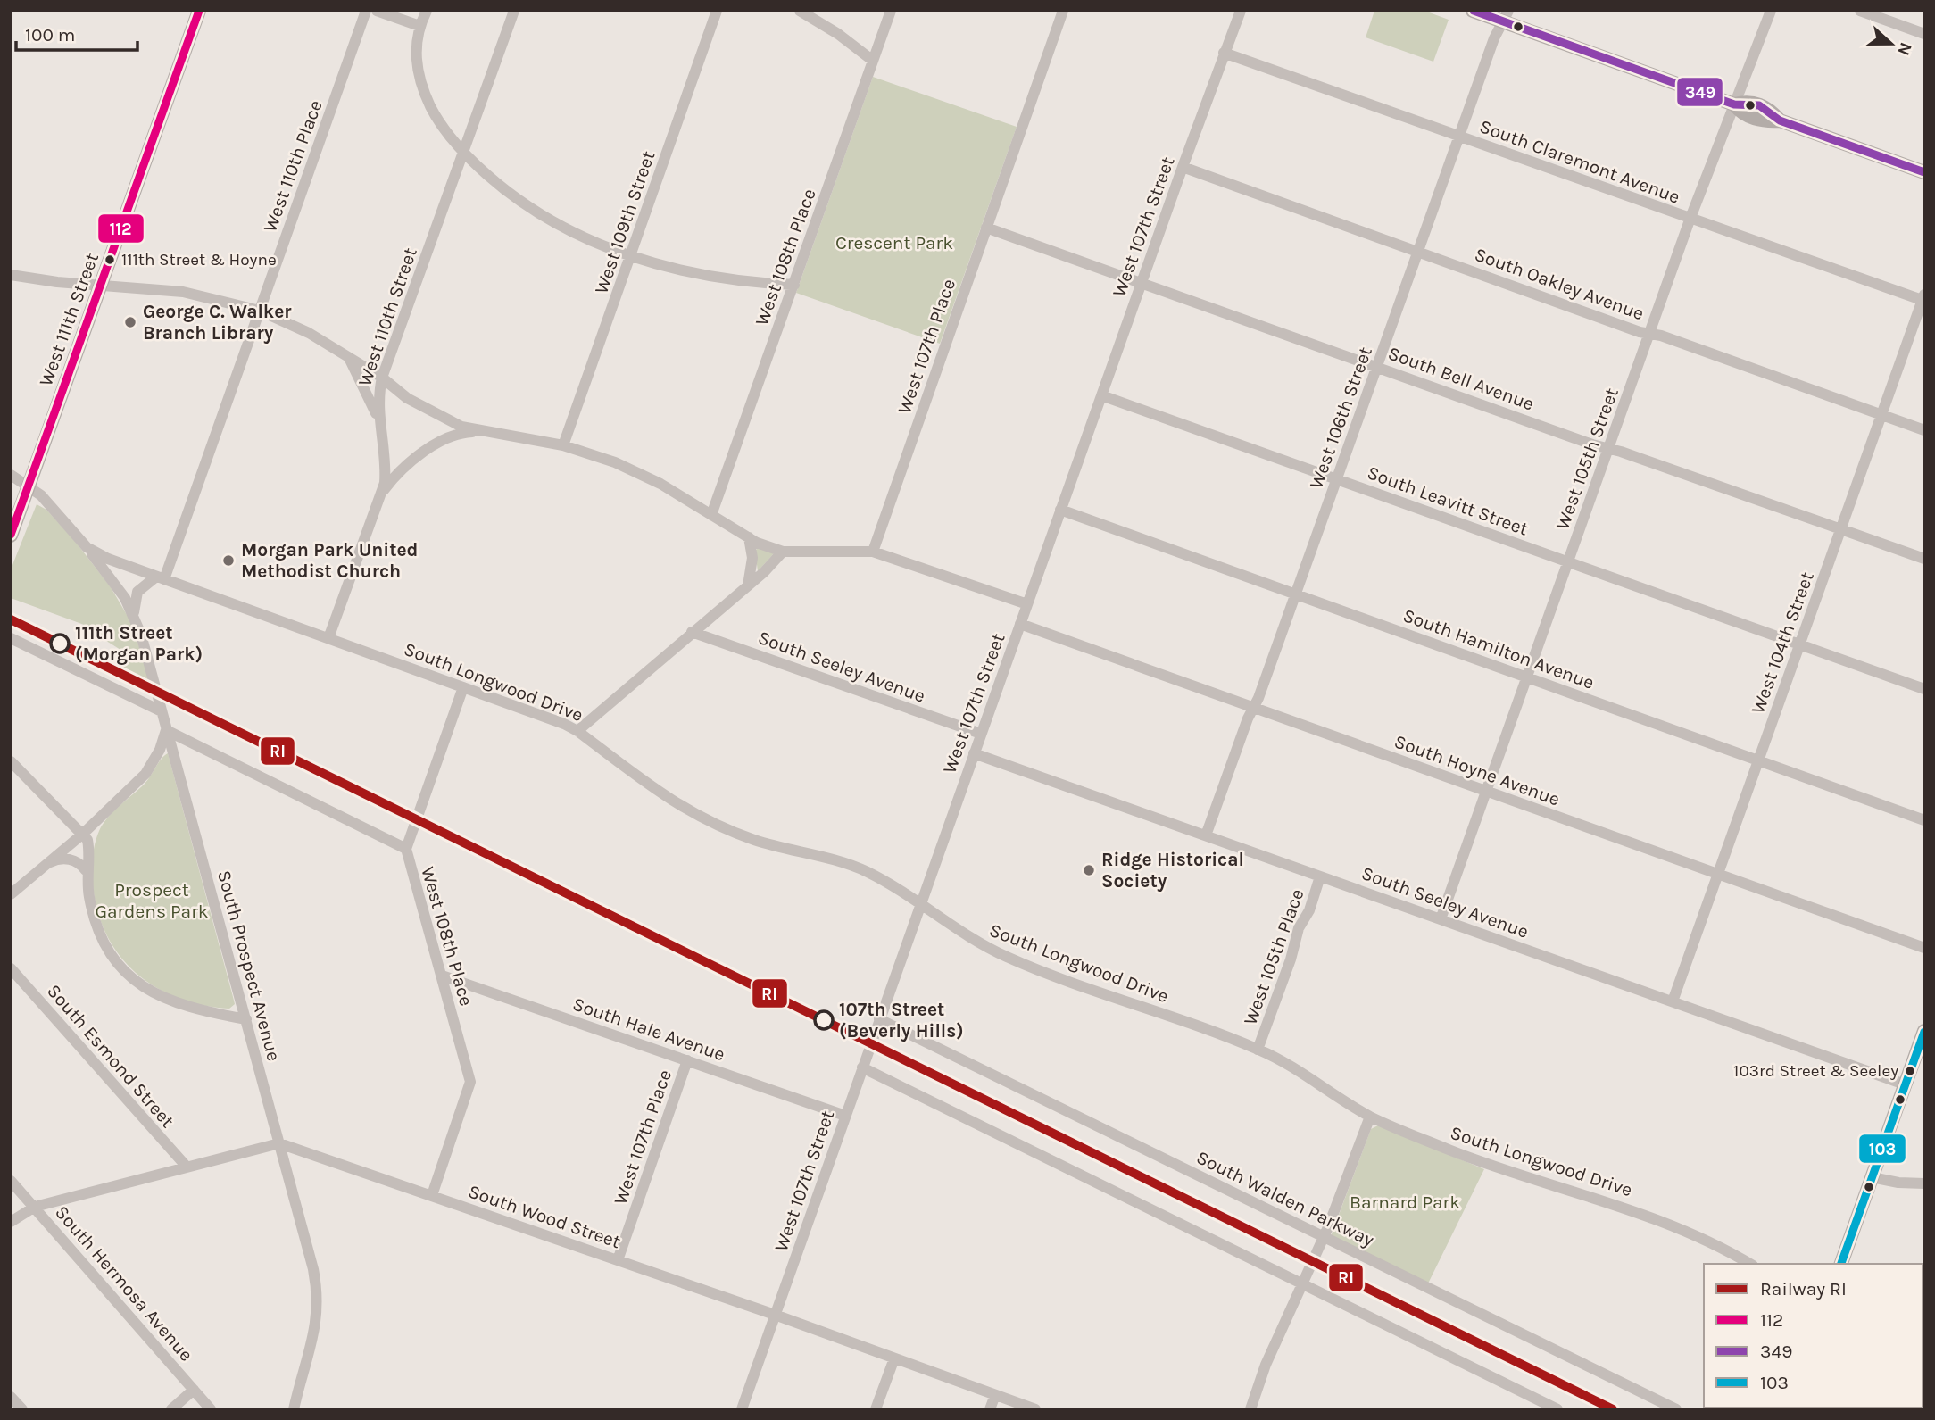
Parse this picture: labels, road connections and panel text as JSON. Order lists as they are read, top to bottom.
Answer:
{
  "streets": {
    "main road": ["West 111th Street"],
    "street": [
      "South Claremont Avenue",
      "West 110th Place",
      "West 109th Street",
      "West 107th Street",
      "West 108th Place",
      "South Oakley Avenue",
      "West 110th Street",
      "West 107th Place",
      "South Bell Avenue",
      "West 106th Street",
      "West 105th Street",
      "South Leavitt Street",
      "West 104th Street",
      "South Hamilton Avenue",
      "South Seeley Avenue",
      "South Longwood Drive",
      "South Hoyne Avenue",
      "West 105th Place",
      "South Prospect Avenue",
      "South Hale Avenue",
      "South Esmond Street",
      "South Walden Parkway",
      "South Wood Street",
      "South Hermosa Avenue"
    ]
  },
  "crossings": [
    ["South Claremont Avenue", "West 107th Street"],
    ["South Claremont Avenue", "West 106th Street"],
    ["South Claremont Avenue", "West 105th Street"],
    ["South Claremont Avenue", "West 104th Street"],
    ["West 110th Place", "South Longwood Drive"],
    ["West 107th Street", "South Oakley Avenue"],
    ["West 107th Street", "South Bell Avenue"],
    ["West 107th Street", "South Leavitt Street"],
    ["West 107th Street", "South Hamilton Avenue"],
    ["West 107th Street", "South Seeley Avenue"],
    ["West 107th Street", "South Longwood Drive"],
    ["West 107th Street", "South Hoyne Avenue"],
    ["West 107th Street", "South Hale Avenue"],
    ["West 107th Street", "South Walden Parkway"],
    ["West 107th Street", "South Wood Street"],
    ["West 108th Place", "South Longwood Drive"],
    ["West 108th Place", "South Hale Avenue"],
    ["West 108th Place", "South Wood Street"],
    ["South Oakley Avenue", "West 106th Street"],
    ["South Oakley Avenue", "West 105th Street"],
    ["South Oakley Avenue", "West 104th Street"],
    ["West 110th Street", "South Longwood Drive"],
    ["West 111th Street", "South Longwood Drive"],
    ["West 107th Place", "South Bell Avenue"],
    ["West 107th Place", "South Hale Avenue"],
    ["West 107th Place", "South Wood Street"],
    ["South Bell Avenue", "West 106th Street"],
    ["South Bell Avenue", "West 105th Street"],
    ["South Bell Avenue", "West 104th Street"],
    ["West 106th Street", "South Leavitt Street"],
    ["West 106th Street", "South Hamilton Avenue"],
    ["West 106th Street", "South Seeley Avenue"],
    ["West 106th Street", "South Hoyne Avenue"],
    ["West 105th Street", "South Leavitt Street"],
    ["West 105th Street", "South Hamilton Avenue"],
    ["West 105th Street", "South Seeley Avenue"],
    ["West 105th Street", "South Hoyne Avenue"],
    ["South Leavitt Street", "West 104th Street"],
    ["West 104th Street", "South Hamilton Avenue"],
    ["West 104th Street", "South Seeley Avenue"],
    ["West 104th Street", "South Hoyne Avenue"],
    ["South Seeley Avenue", "West 105th Place"],
    ["South Longwood Drive", "West 105th Place"],
    ["South Longwood Drive", "South Prospect Avenue"],
    ["South Prospect Avenue", "South Wood Street"]
  ],
  "parks": ["Crescent Park", "Prospect Gardens Park", "Barnard Park"],
  "places": [
    "111th Street & Hoyne",
    "George C. Walker Branch Library",
    "Morgan Park United Methodist Church",
    "111th Street (Morgan Park)",
    "Ridge Historical Society",
    "107th Street (Beverly Hills)",
    "103rd Street & Seeley"
  ],
  "lines": [
    "transit line 112",
    "transit line 349",
    "rail line RI",
    "transit line 103"
  ],
  "legend": [
    "Railway RI",
    "112",
    "349",
    "103"
  ],
  "scale_bar": "100 m",
  "north": "right"
}
